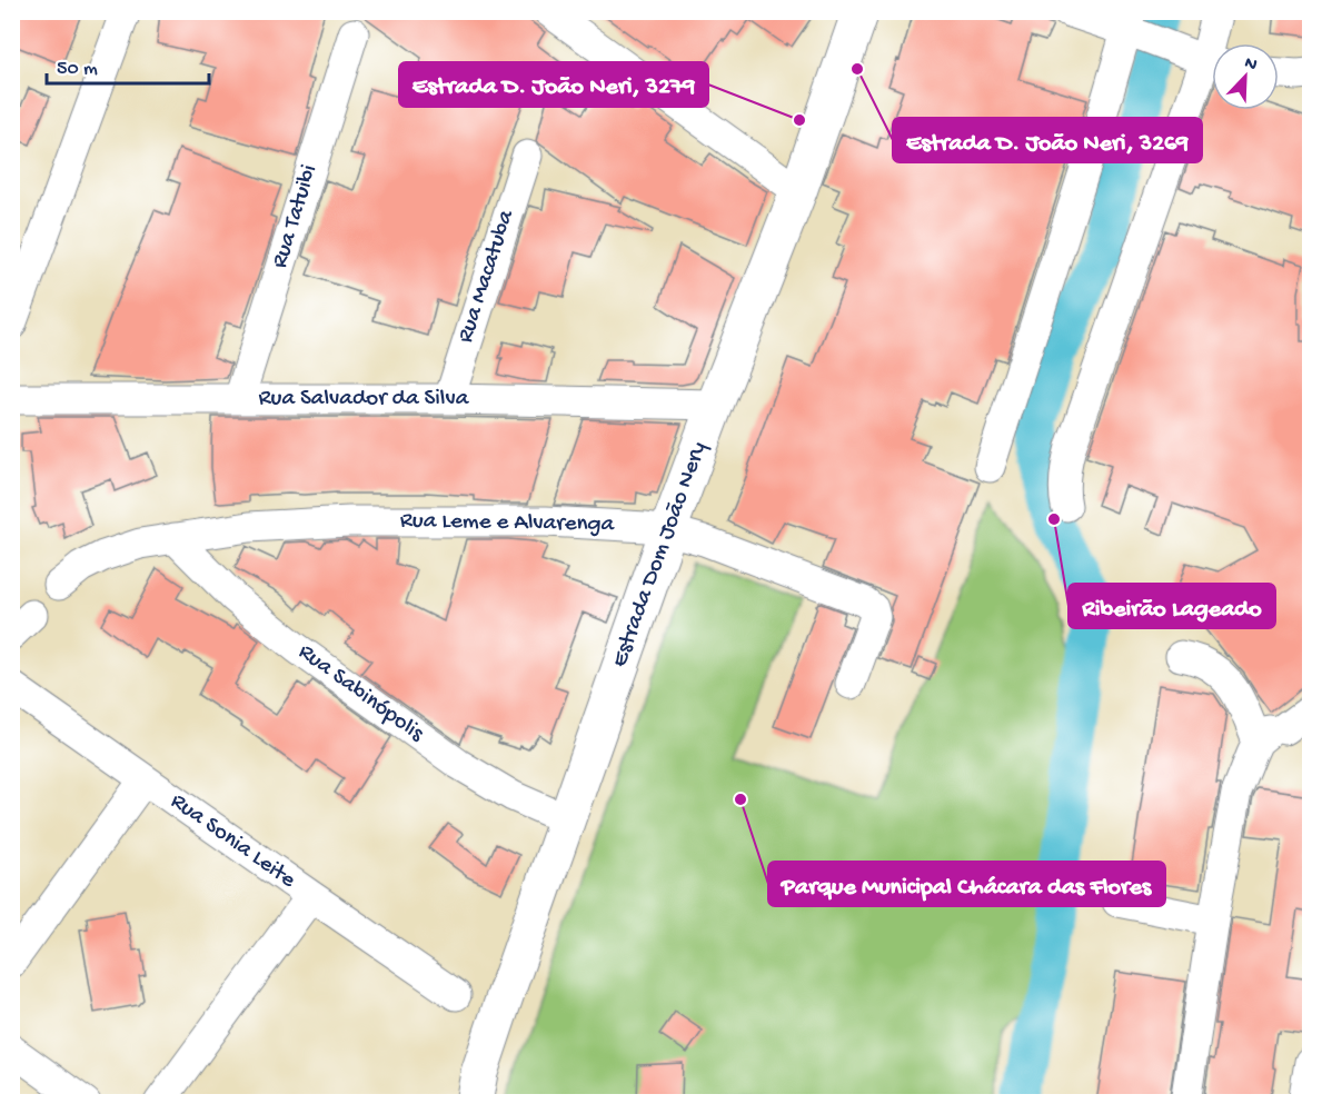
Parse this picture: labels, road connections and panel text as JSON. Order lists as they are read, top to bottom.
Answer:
{
  "streets": {
    "main road": ["Estrada Dom João Nery"],
    "street": [
      "Rua Tatuibi",
      "Rua Macatuba",
      "Rua Salvador da Silva",
      "Rua Leme e Alvarenga",
      "Rua Sabinópolis",
      "Rua Sonia Leite"
    ]
  },
  "crossings": [
    ["Rua Tatuibi", "Rua Salvador da Silva"],
    ["Rua Macatuba", "Rua Salvador da Silva"],
    ["Rua Salvador da Silva", "Estrada Dom João Nery"],
    ["Rua Leme e Alvarenga", "Estrada Dom João Nery"],
    ["Rua Leme e Alvarenga", "Rua Sabinópolis"],
    ["Estrada Dom João Nery", "Rua Sabinópolis"]
  ],
  "places": [
    "Estrada D. João Neri, 3269",
    "Estrada D. João Neri, 3279",
    "Ribeirão Lageado",
    "Parque Municipal Chácara das Flores"
  ],
  "scale_bar": "50 m",
  "north": "top right"
}
